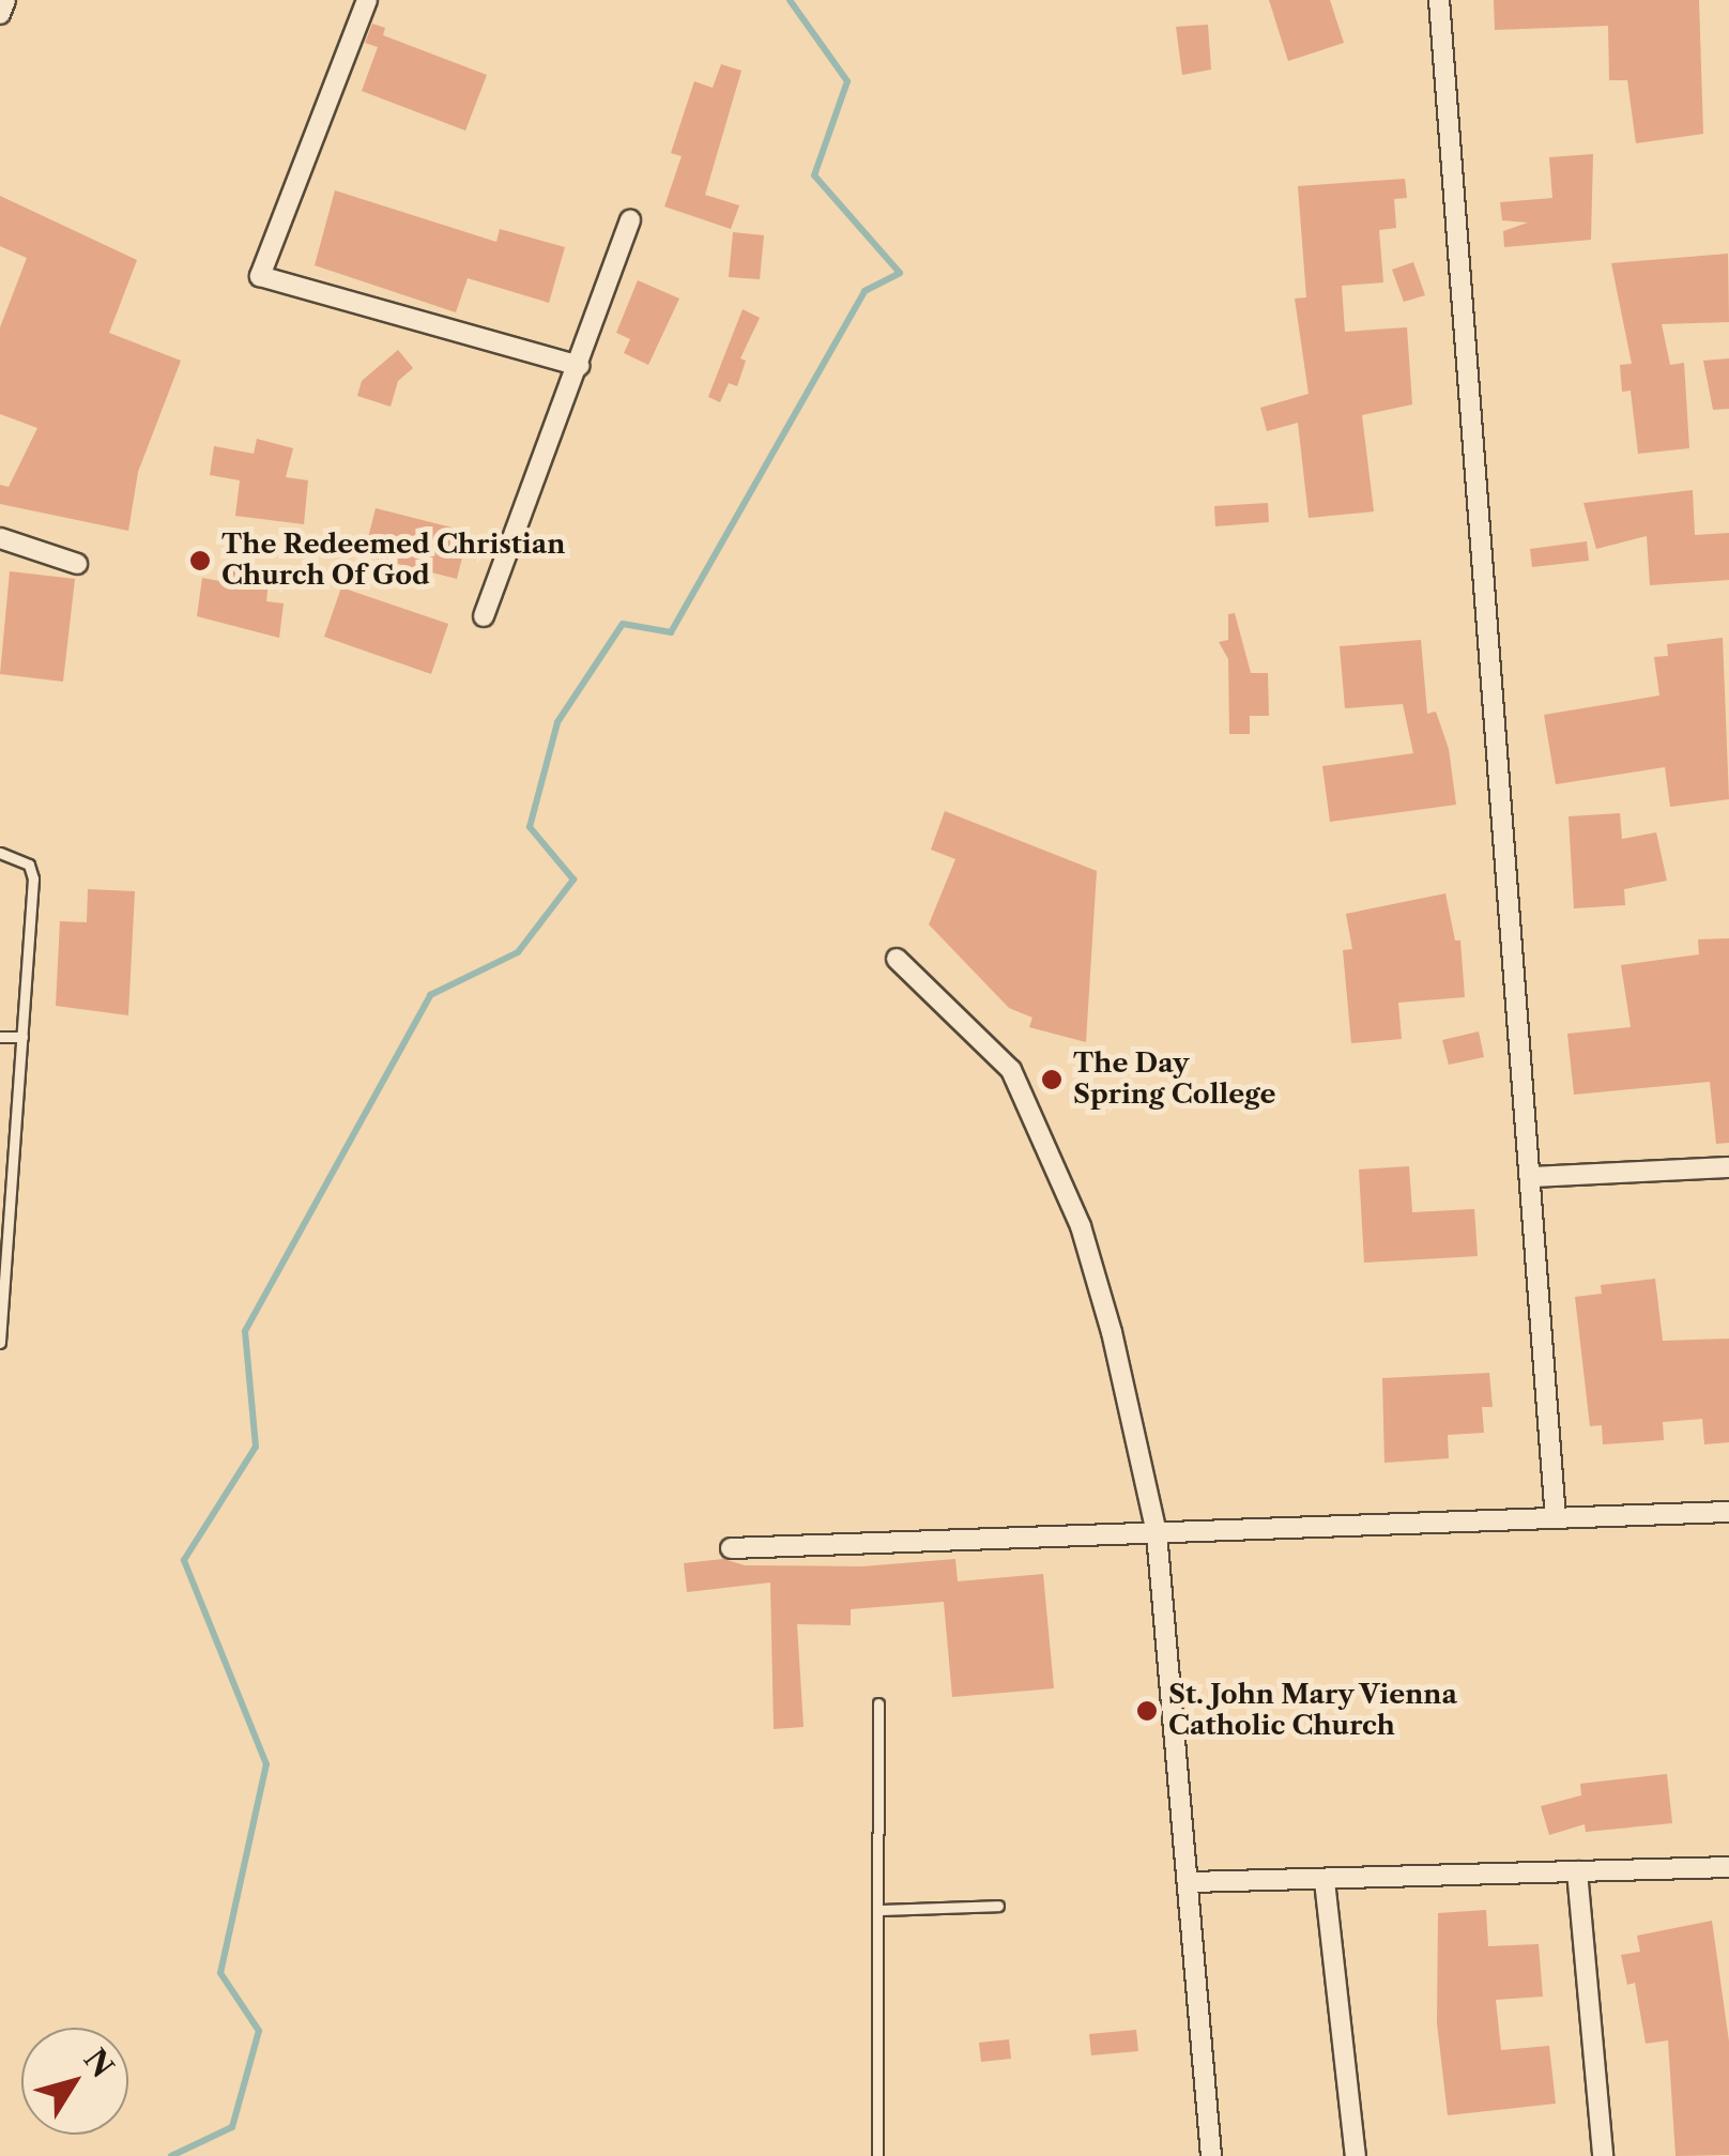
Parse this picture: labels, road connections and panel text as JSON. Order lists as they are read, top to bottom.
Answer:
{
  "places": ["The Redeemed Christian Church Of God", "The Day Spring College", "St. John Mary Vienna Catholic Church"],
  "north": "top right"
}
